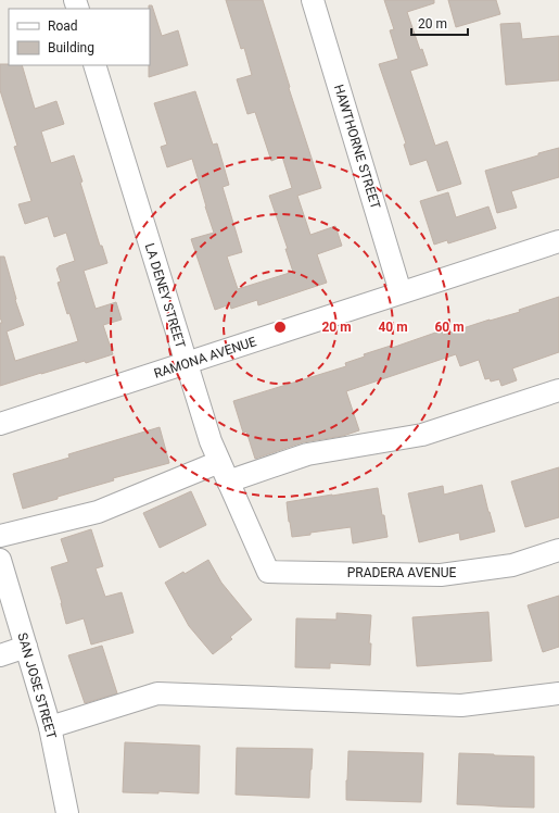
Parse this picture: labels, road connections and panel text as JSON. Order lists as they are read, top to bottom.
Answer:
{
  "streets": {
    "street": [
      "HAWTHORNE STREET",
      "LA DENEY STREET",
      "RAMONA AVENUE",
      "PRADERA AVENUE",
      "SAN JOSE STREET"
    ]
  },
  "crossings": [
    ["HAWTHORNE STREET", "RAMONA AVENUE"],
    ["LA DENEY STREET", "RAMONA AVENUE"],
    ["LA DENEY STREET", "PRADERA AVENUE"]
  ],
  "legend": ["Road", "Building"],
  "scale_bar": "20 m",
  "rings": ["20 m", "40 m", "60 m"]
}
